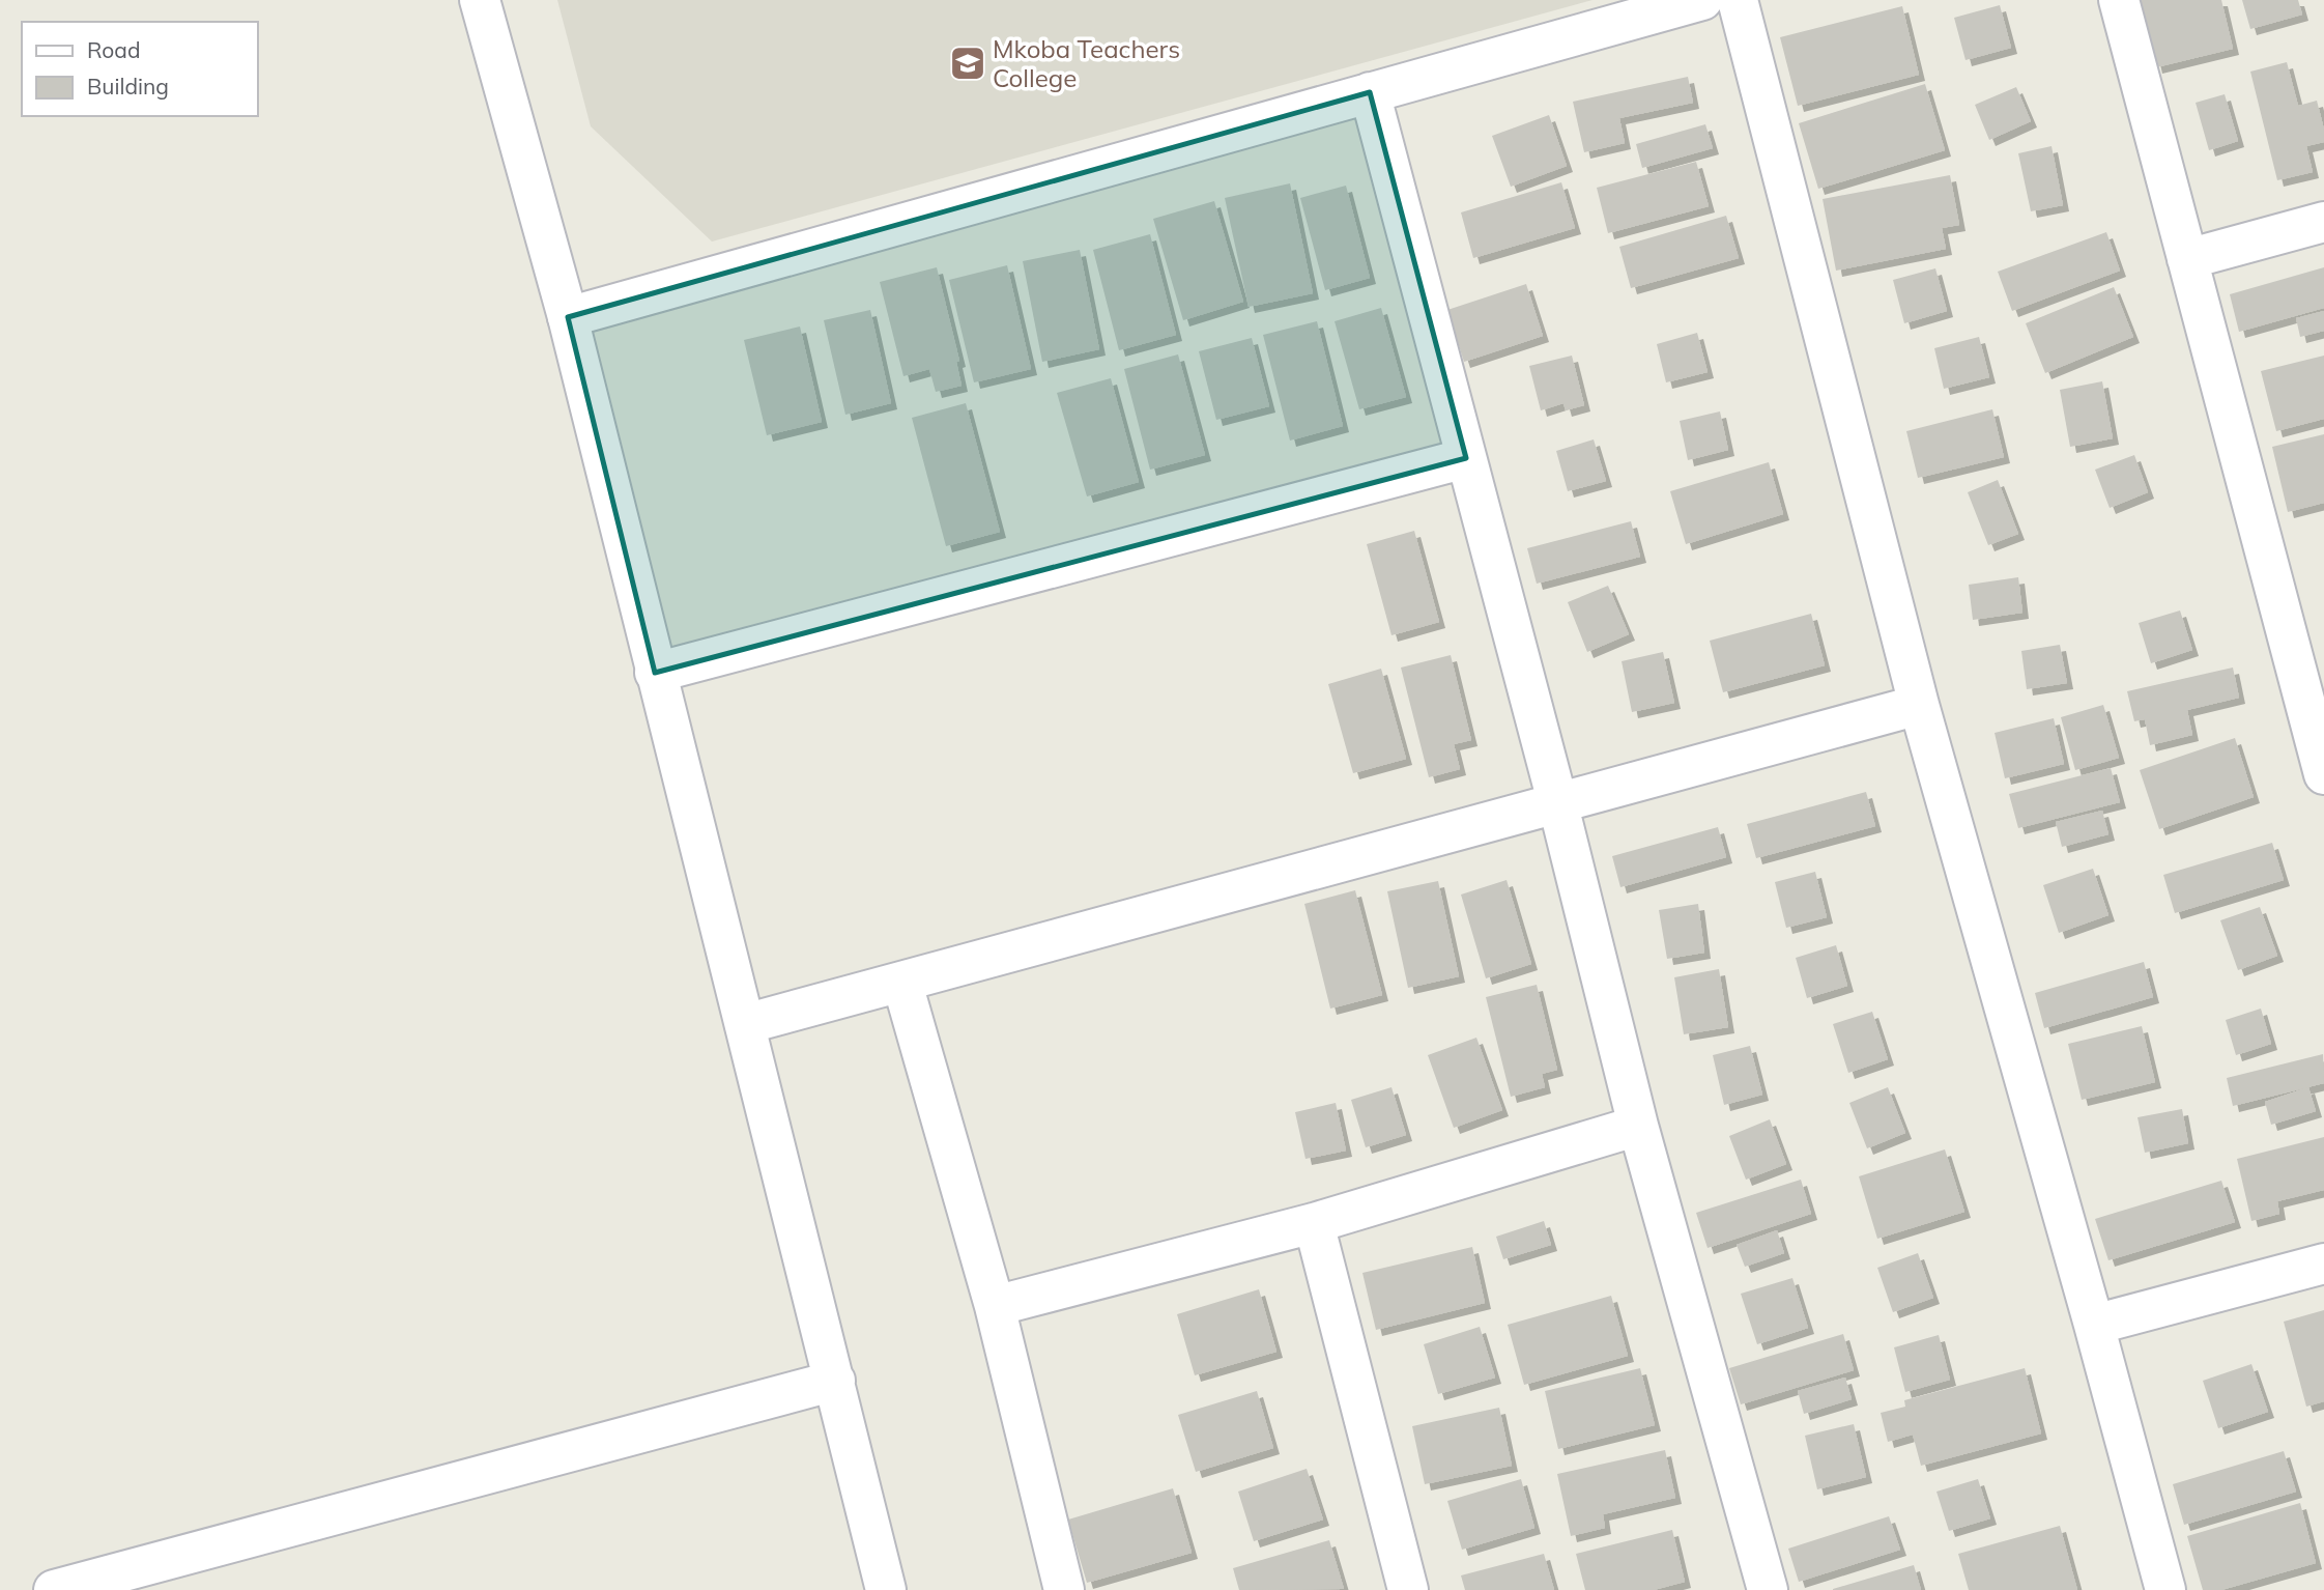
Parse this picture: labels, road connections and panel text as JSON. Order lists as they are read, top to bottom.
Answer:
{
  "places": {
    "school or university": ["Mkoba Teachers College"]
  },
  "legend": ["Road", "Building"]
}
